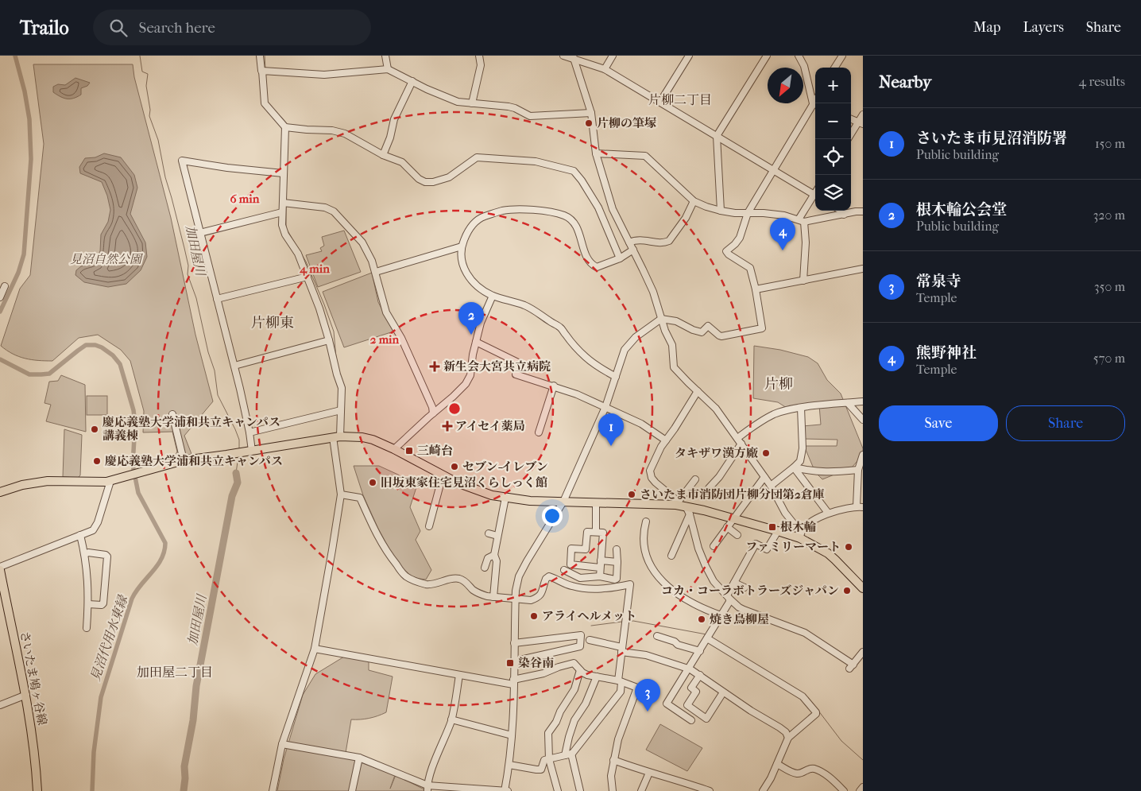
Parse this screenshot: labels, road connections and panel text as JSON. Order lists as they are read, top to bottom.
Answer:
{
  "streets": {
    "main road": ["さいたま鳩ヶ谷線"]
  },
  "districts": [
    "片柳二丁目",
    "片柳東",
    "片柳",
    "加田屋二丁目"
  ],
  "water": ["加田屋川", "見沼代用水東縁"],
  "parks": ["見沼自然公園"],
  "places": {
    "other": [
      "片柳の筆塚",
      "慶応義塾大学浦和共立キャンパス 講義棟",
      "タキザワ漢方廠",
      "慶応義塾大学浦和共立キャンパス",
      "セブン-イレブン",
      "旧坂東家住宅見沼くらしっく館",
      "さいたま市消防団片柳分団第2倉庫",
      "ファミリーマート",
      "コカ・コーラボトラーズジャパン",
      "アライヘルメット",
      "焼き鳥柳屋"
    ],
    "health": ["新生会大宮共立病院", "アイセイ薬局"],
    "transit": ["三崎台", "根木輪", "染谷南"]
  },
  "north": "bottom left",
  "page": {
    "header": "Trailo",
    "search": "Search here",
    "nav": ["Map", "Layers", "Share"],
    "heading": ["Nearby", "4 results"],
    "map_buttons": ["+", "−"],
    "list": [
      {
        "mark": "1",
        "name": "さいたま市見沼消防署",
        "note": "Public building",
        "value": "150 m"
      },
      {
        "mark": "2",
        "name": "根木輪公会堂",
        "note": "Public building",
        "value": "320 m"
      },
      {
        "mark": "3",
        "name": "常泉寺",
        "note": "Temple",
        "value": "350 m"
      },
      {
        "mark": "4",
        "name": "熊野神社",
        "note": "Temple",
        "value": "570 m"
      }
    ],
    "pins": [
      "4",
      "2",
      "1",
      "3"
    ],
    "buttons": ["Save", "Share"]
  },
  "rings": ["6 min", "4 min", "2 min"]
}
